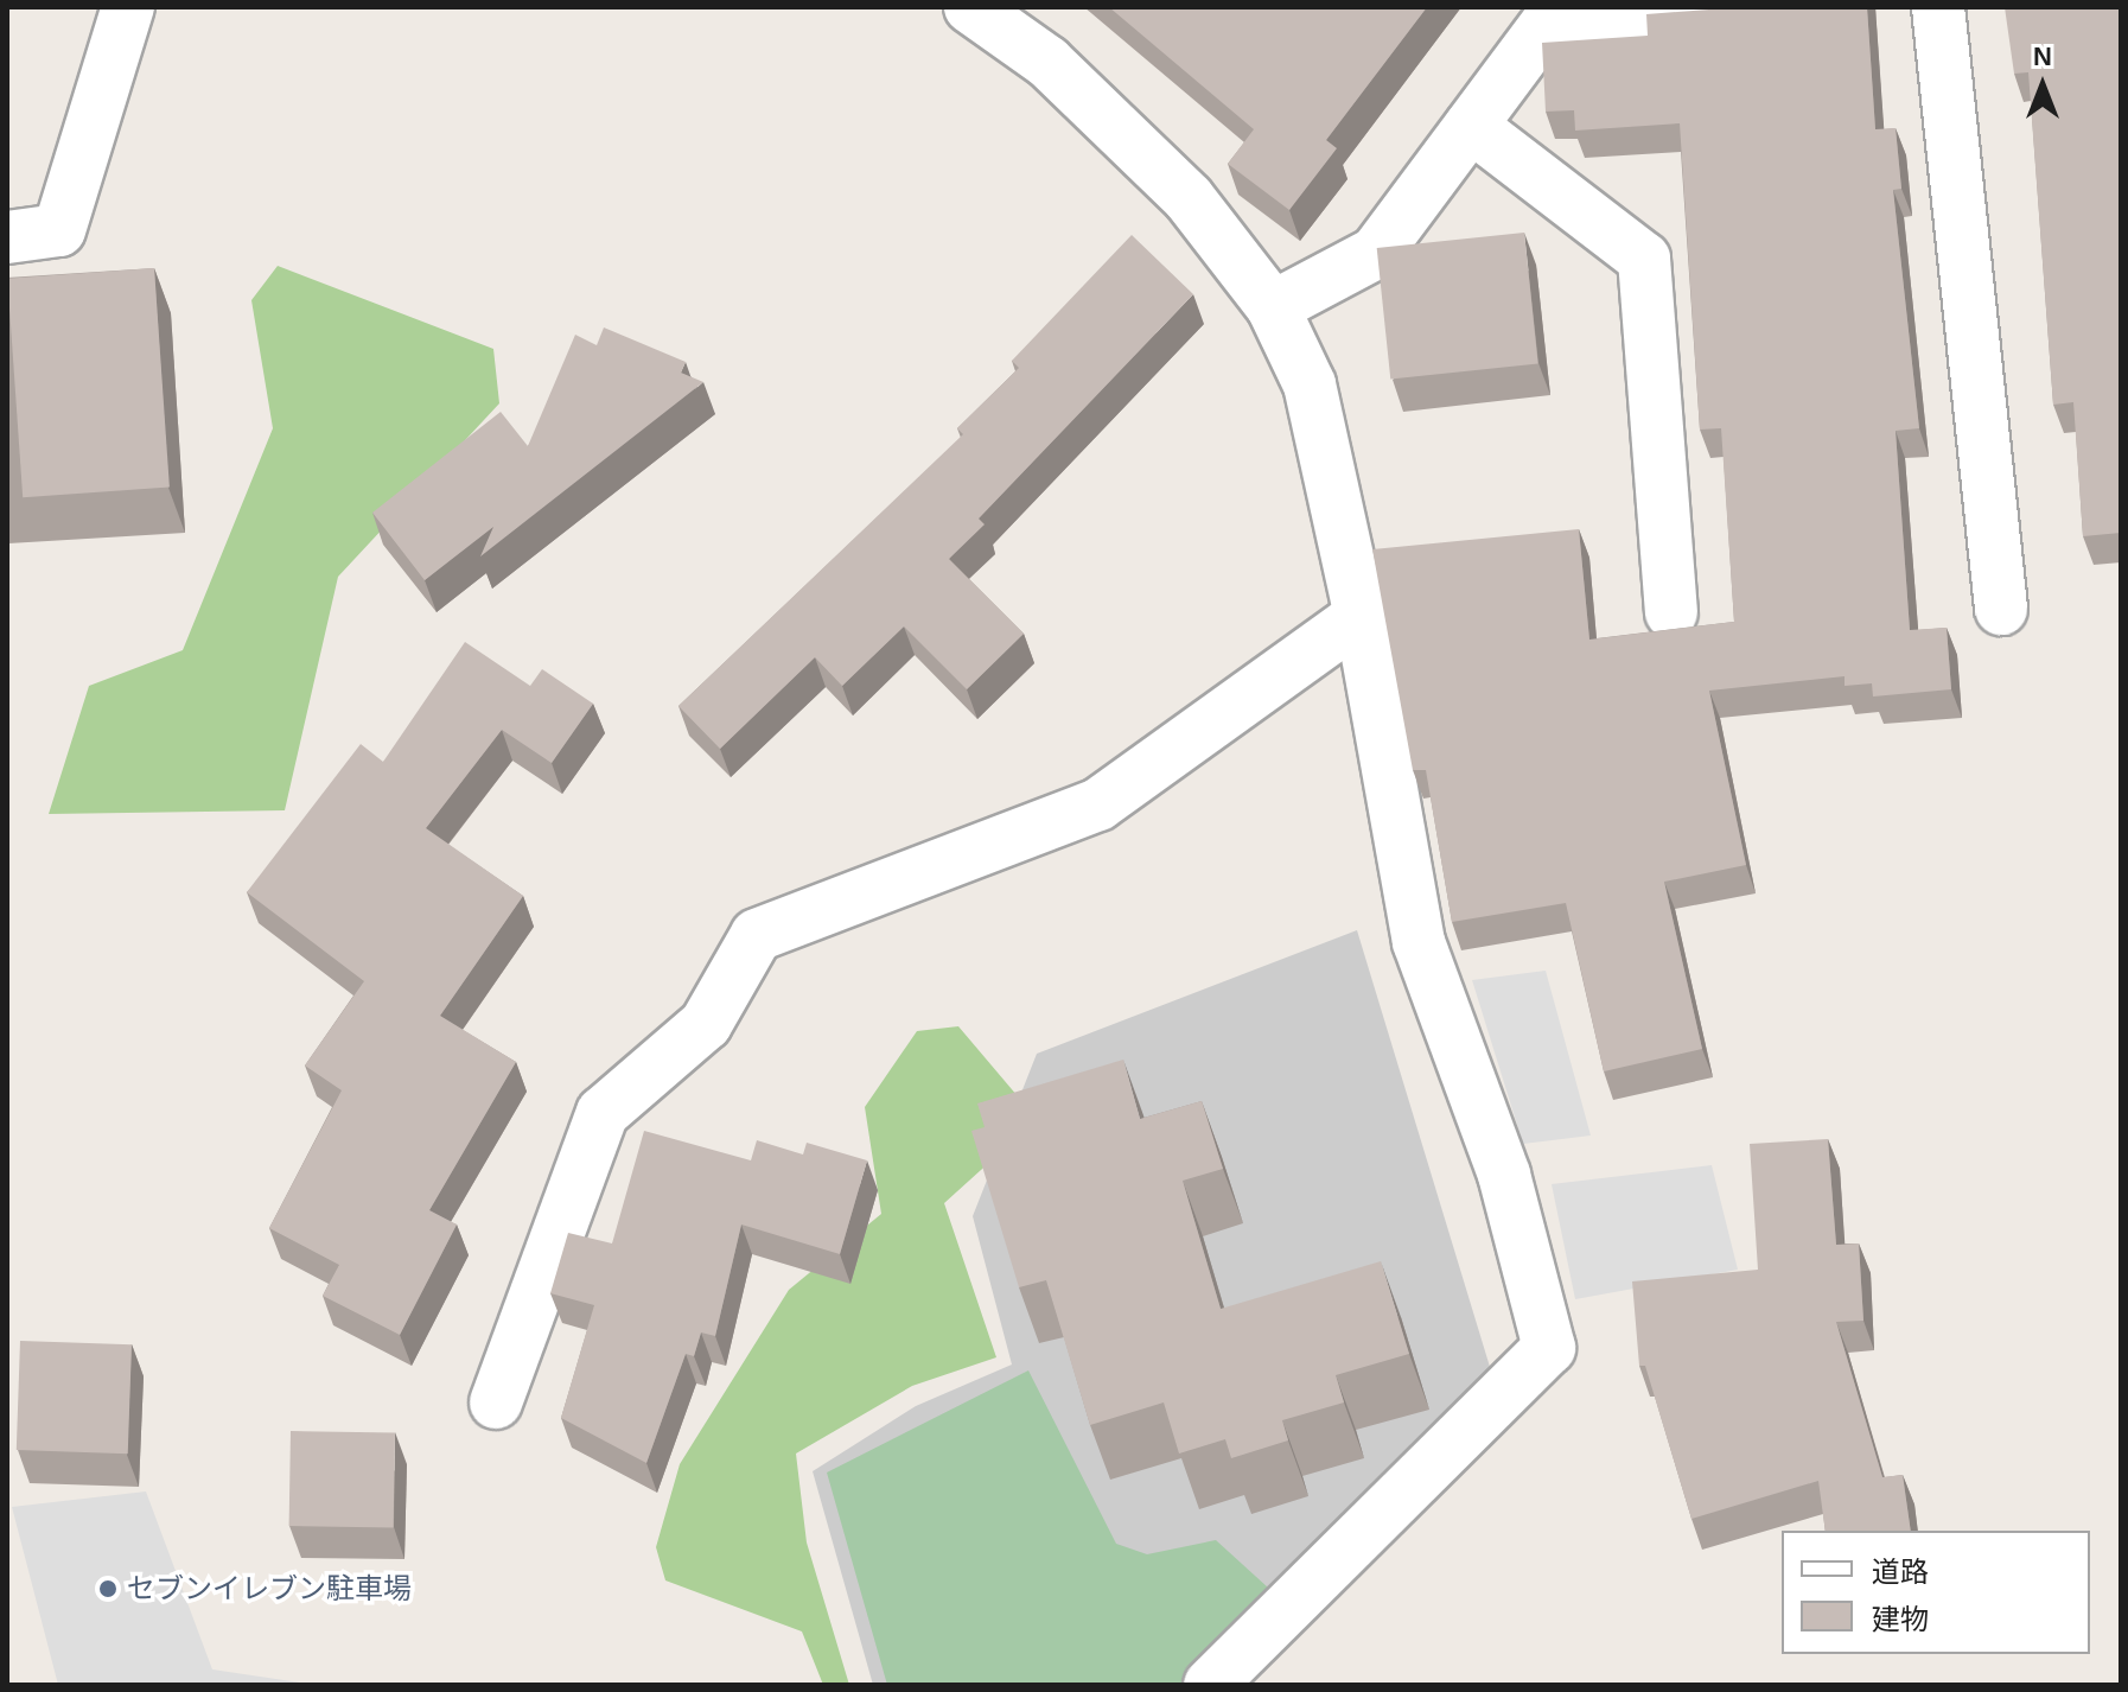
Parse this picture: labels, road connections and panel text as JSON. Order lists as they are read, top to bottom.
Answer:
{
  "places": ["セブンイレブン駐車場"],
  "legend": ["道路", "建物"],
  "north": "top"
}
